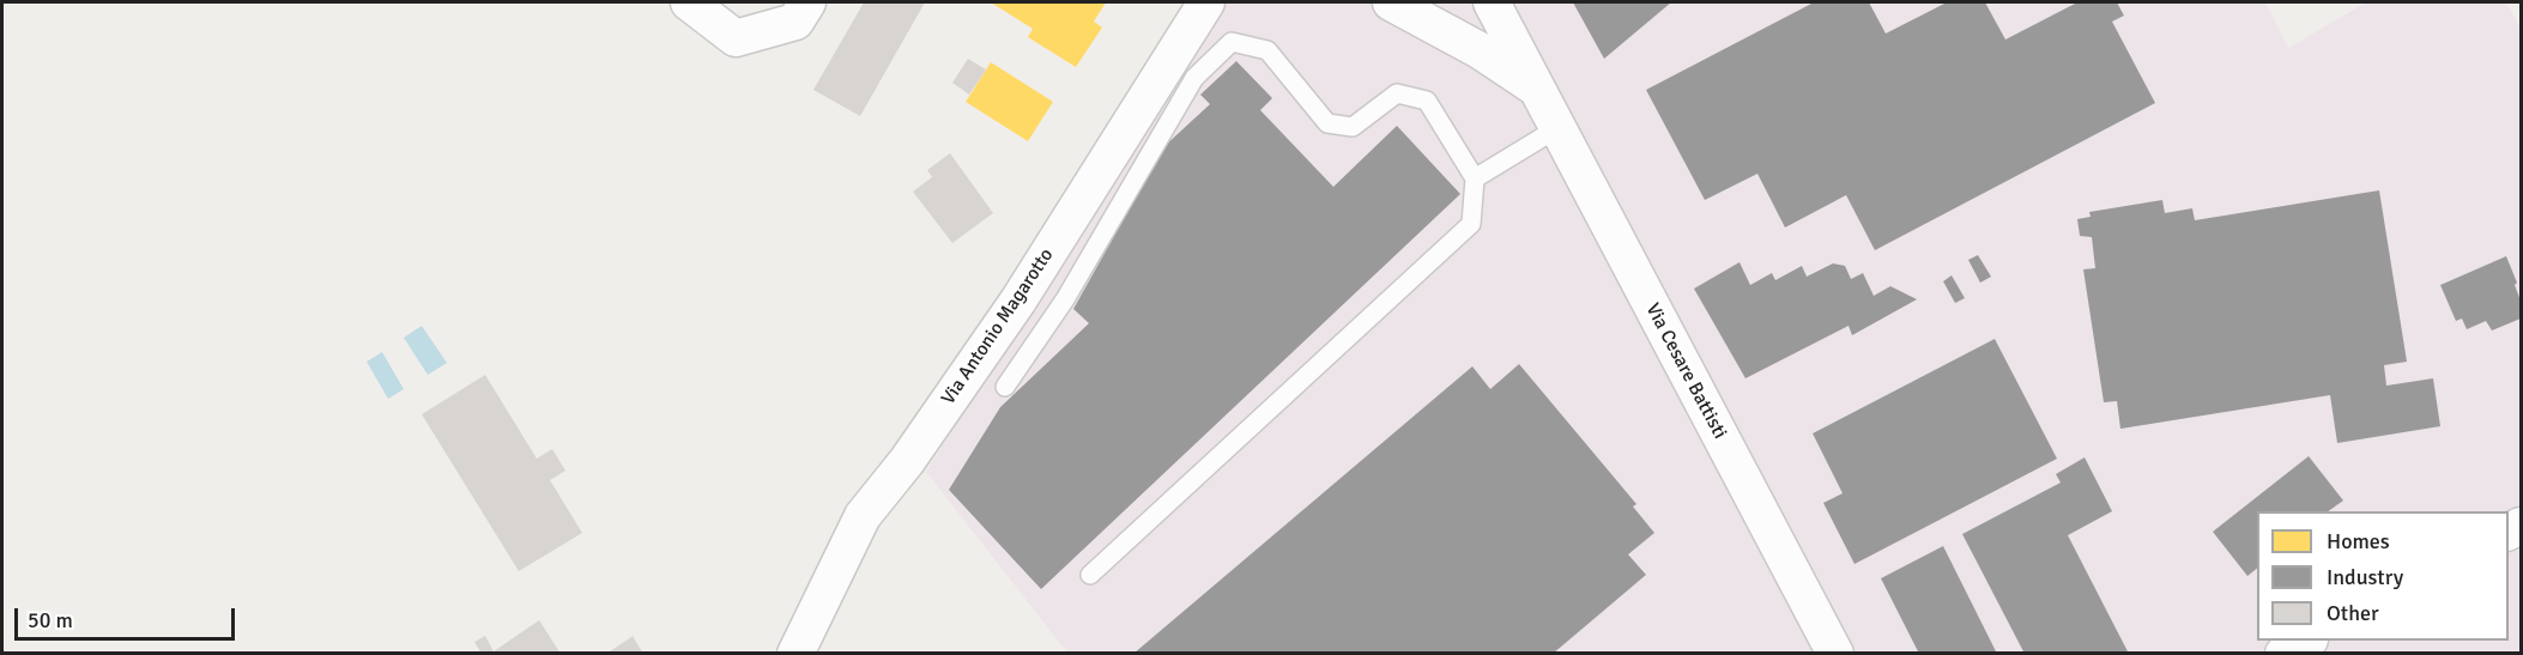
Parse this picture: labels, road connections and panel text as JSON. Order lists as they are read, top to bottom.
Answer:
{
  "streets": {
    "street": ["Via Antonio Magarotto", "Via Cesare Battisti"]
  },
  "legend": ["Homes", "Industry", "Other"],
  "scale_bar": "50 m"
}
